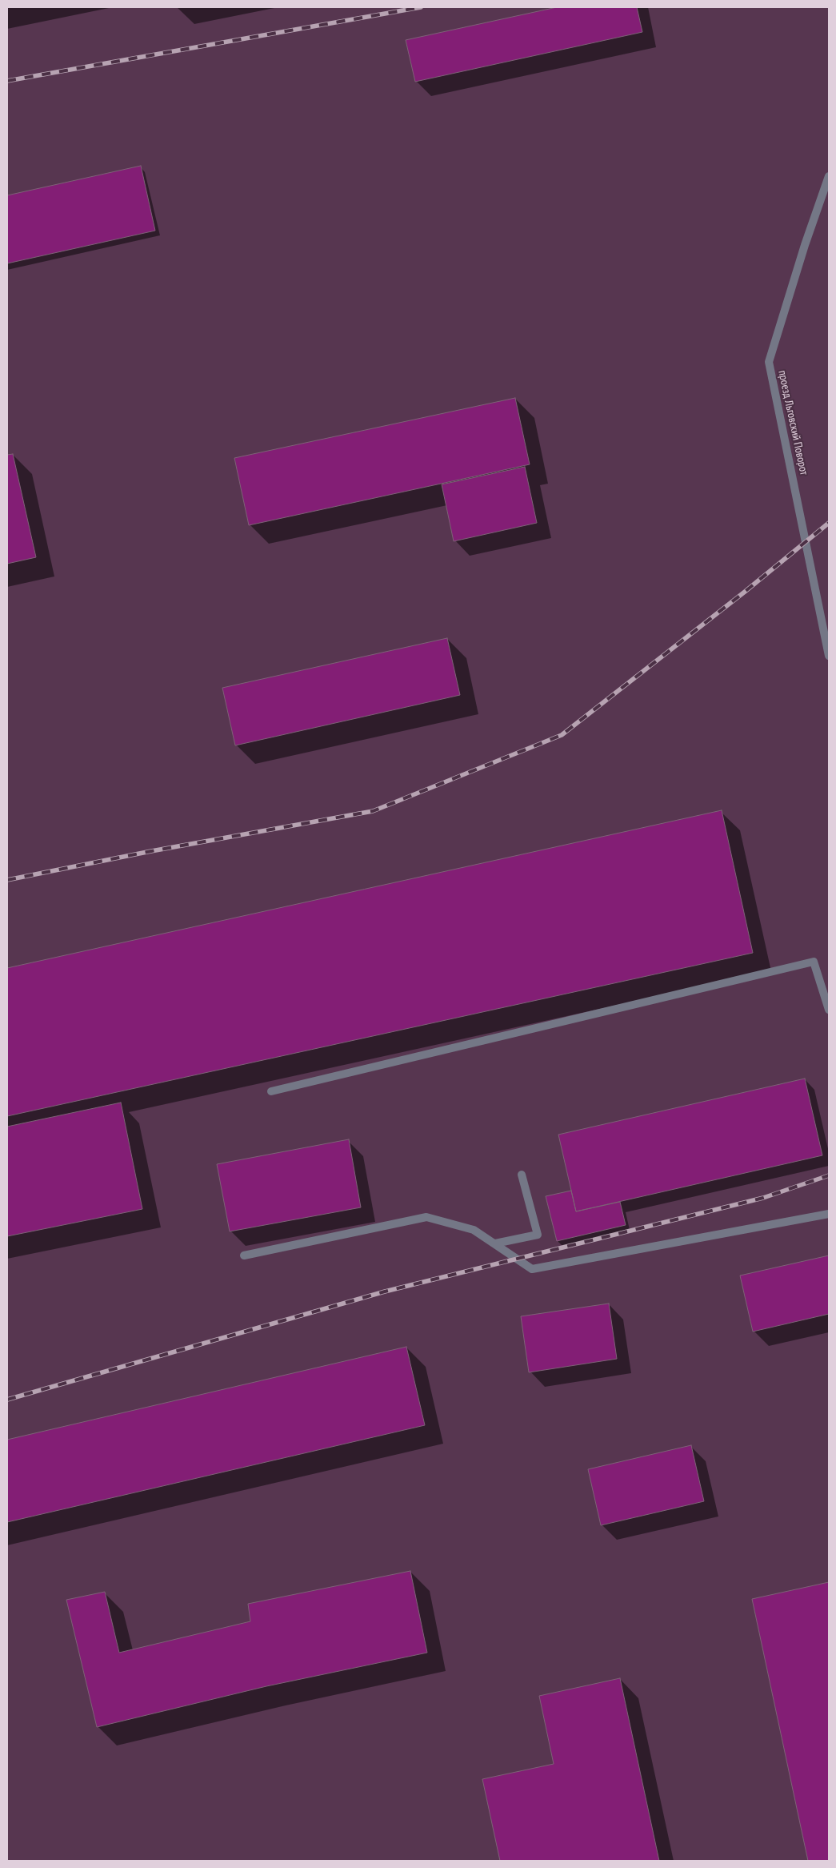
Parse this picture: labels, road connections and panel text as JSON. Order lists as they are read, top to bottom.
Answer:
{
  "streets": {
    "street": ["проезд Льговский Поворот"]
  }
}
